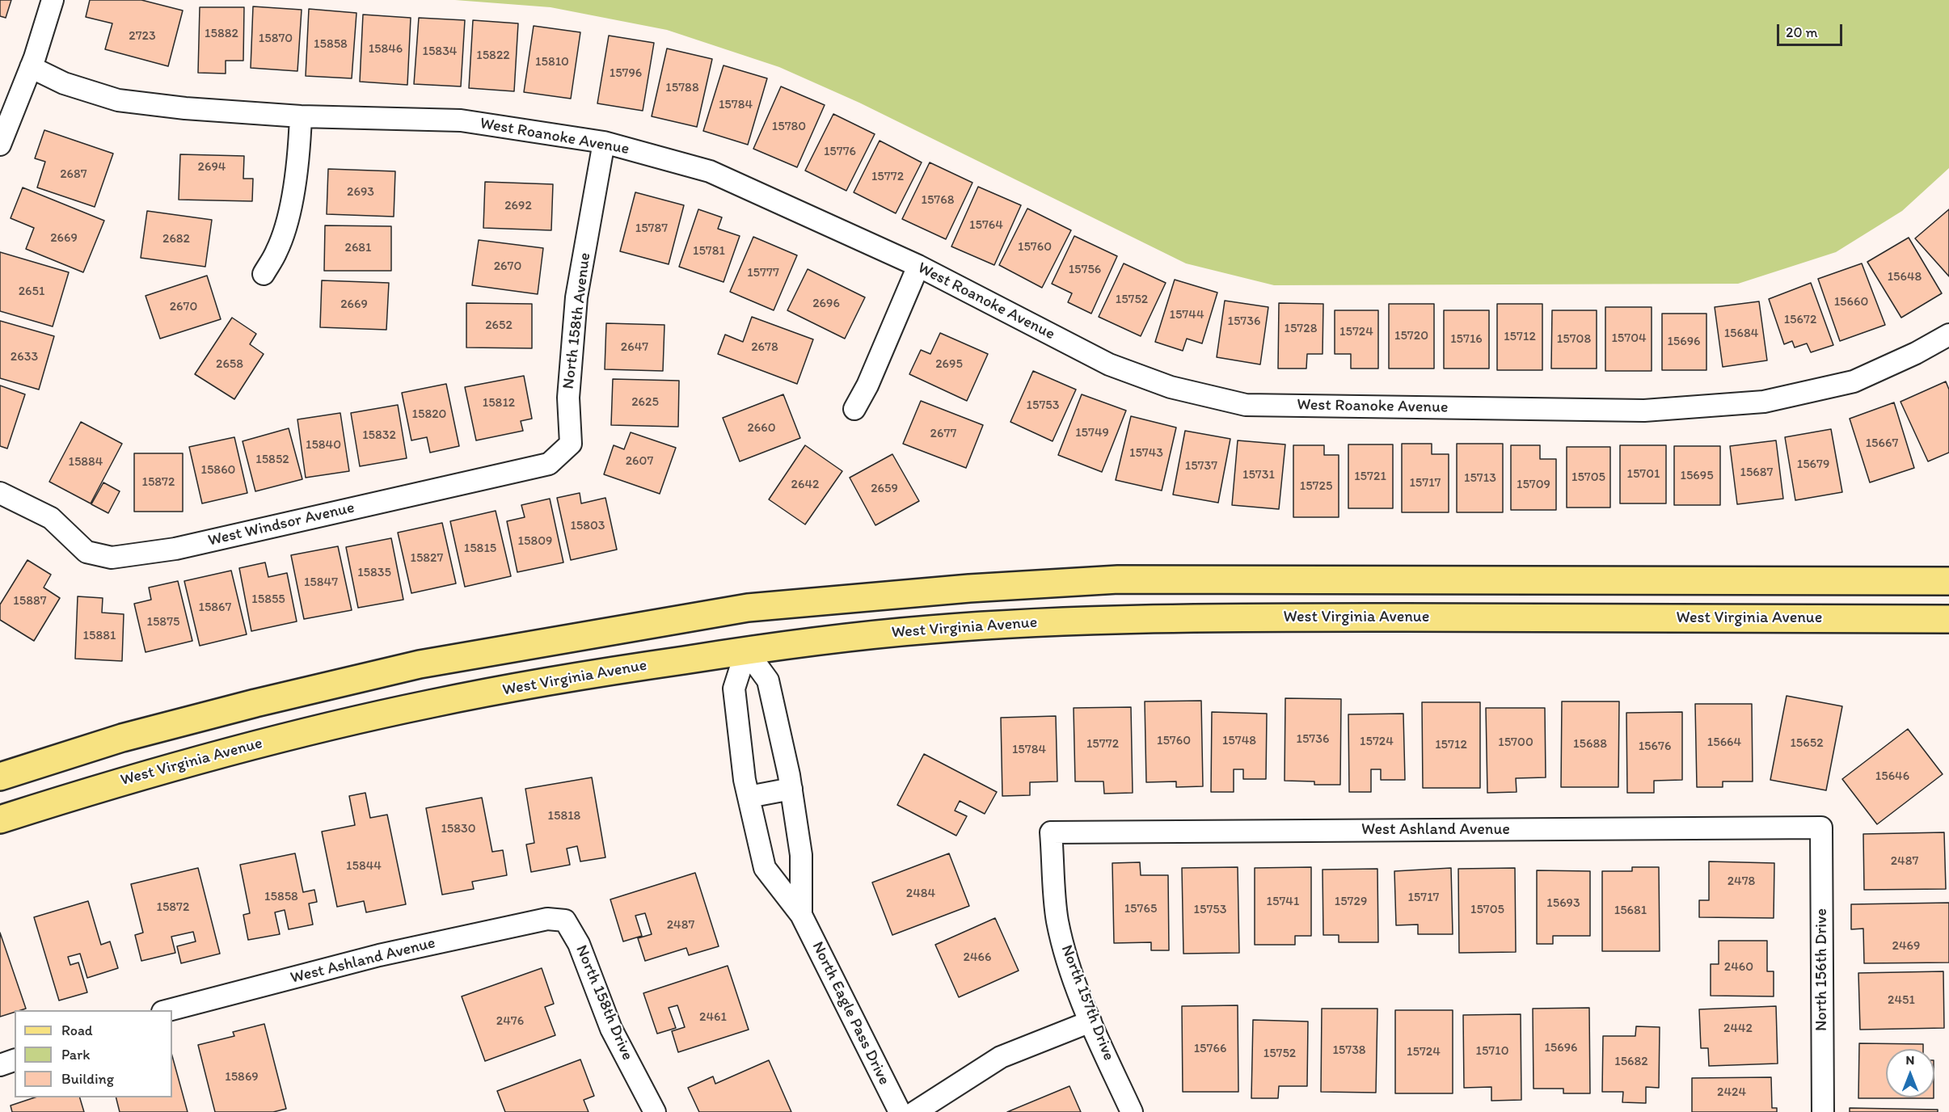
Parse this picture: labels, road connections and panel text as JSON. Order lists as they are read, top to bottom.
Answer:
{
  "streets": {
    "main road": ["West Virginia Avenue"],
    "street": [
      "West Roanoke Avenue",
      "North 158th Avenue",
      "West Windsor Avenue",
      "West Ashland Avenue",
      "North 156th Drive",
      "North 158th Drive",
      "North 157th Drive",
      "North Eagle Pass Drive"
    ]
  },
  "crossings": [
    ["West Roanoke Avenue", "North 158th Avenue"],
    ["North 158th Avenue", "West Windsor Avenue"],
    ["West Virginia Avenue", "North Eagle Pass Drive"],
    ["West Ashland Avenue", "North 156th Drive"],
    ["West Ashland Avenue", "North 158th Drive"],
    ["West Ashland Avenue", "North 157th Drive"]
  ],
  "house_numbers": [
    "15882",
    "2723",
    "15870",
    "15858",
    "15846",
    "15834",
    "15822",
    "15810",
    "15796",
    "15788",
    "15784",
    "15780",
    "15776",
    "2694",
    "2687",
    "15772",
    "2693",
    "15768",
    "2692",
    "15764",
    "15787",
    "2669",
    "2682",
    "15760",
    "2681",
    "15781",
    "2670",
    "15756",
    "15777",
    "15648",
    "2651",
    "15752",
    "15660",
    "2696",
    "2669",
    "2670",
    "15744",
    "15672",
    "15736",
    "2652",
    "15728",
    "15724",
    "15684",
    "15720",
    "15712",
    "15704",
    "15716",
    "15708",
    "15696",
    "2647",
    "2678",
    "2633",
    "2658",
    "2695",
    "2625",
    "15812",
    "15753",
    "15820",
    "2660",
    "15749",
    "2677",
    "15832",
    "15667",
    "15840",
    "15743",
    "15852",
    "2607",
    "15884",
    "15679",
    "15737",
    "15860",
    "15687",
    "15701",
    "15731",
    "15695",
    "15721",
    "15705",
    "15713",
    "15872",
    "15717",
    "2642",
    "15709",
    "15725",
    "2659",
    "15803",
    "15809",
    "15815",
    "15827",
    "15835",
    "15847",
    "15855",
    "15887",
    "15867",
    "15875",
    "15881",
    "15736",
    "15760",
    "15748",
    "15724",
    "15700",
    "15664",
    "15652",
    "15772",
    "15688",
    "15712",
    "15676",
    "15784",
    "15646",
    "15818",
    "15830",
    "2487",
    "15844",
    "2478",
    "2484",
    "15858",
    "15717",
    "15741",
    "15729",
    "15693",
    "15872",
    "15765",
    "15753",
    "15705",
    "15681",
    "2487",
    "2469",
    "2466",
    "2460",
    "2451",
    "2461",
    "2476",
    "2442",
    "15696",
    "15766",
    "15738",
    "15710",
    "15724",
    "15752",
    "15682",
    "15869",
    "2424"
  ],
  "legend": ["Road", "Park", "Building"],
  "scale_bar": "20 m",
  "north": "top"
}
